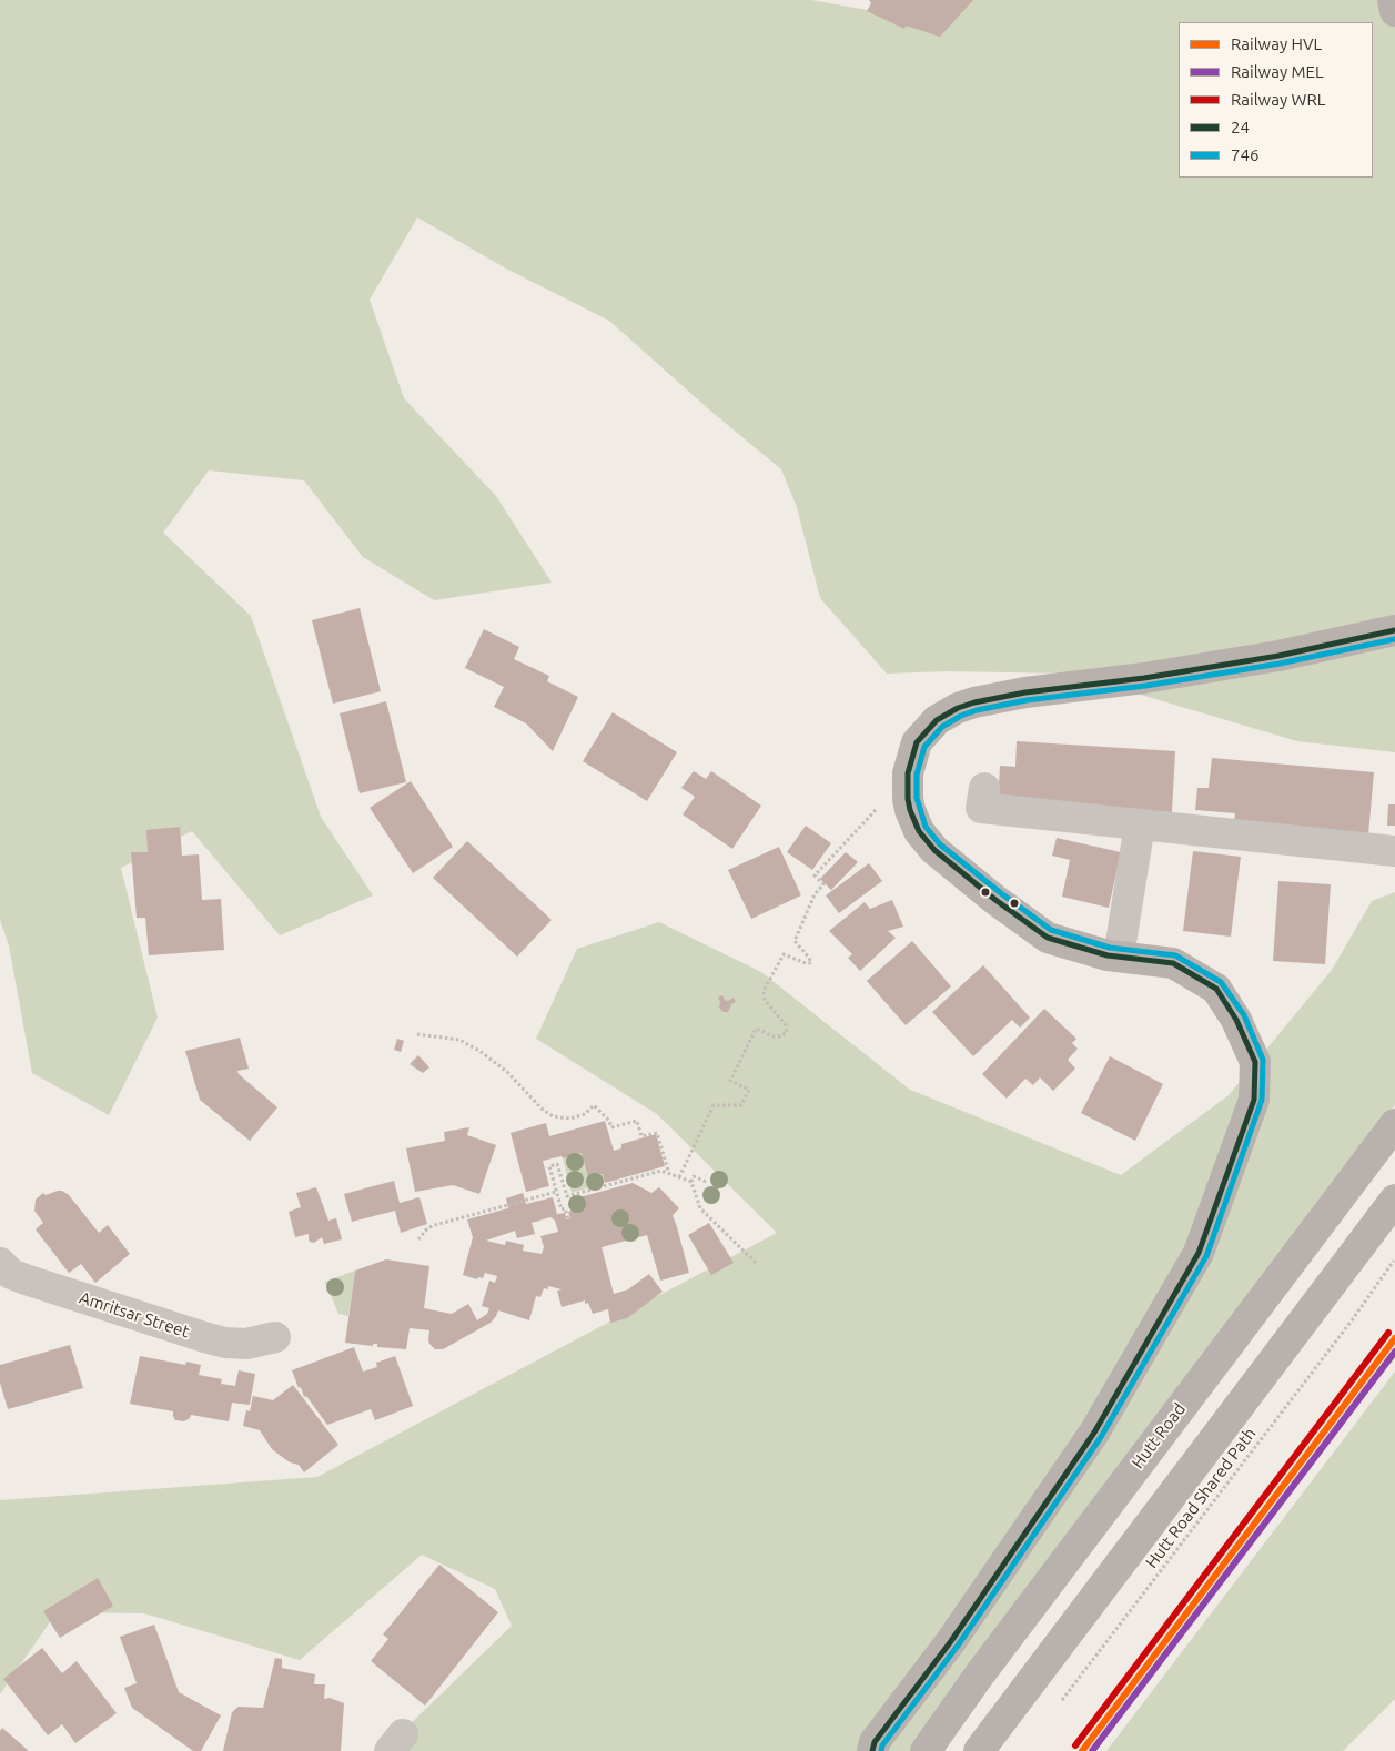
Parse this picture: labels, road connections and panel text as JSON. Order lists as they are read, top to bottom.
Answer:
{
  "streets": {
    "main road": ["Hutt Road"],
    "street": ["Amritsar Street"],
    "path": ["Hutt Road Shared Path"]
  },
  "lines": [
    "transit line 24",
    "transit line 746",
    "rail line WRL",
    "rail line HVL",
    "rail line MEL"
  ],
  "legend": [
    "Railway HVL",
    "Railway MEL",
    "Railway WRL",
    "24",
    "746"
  ]
}
